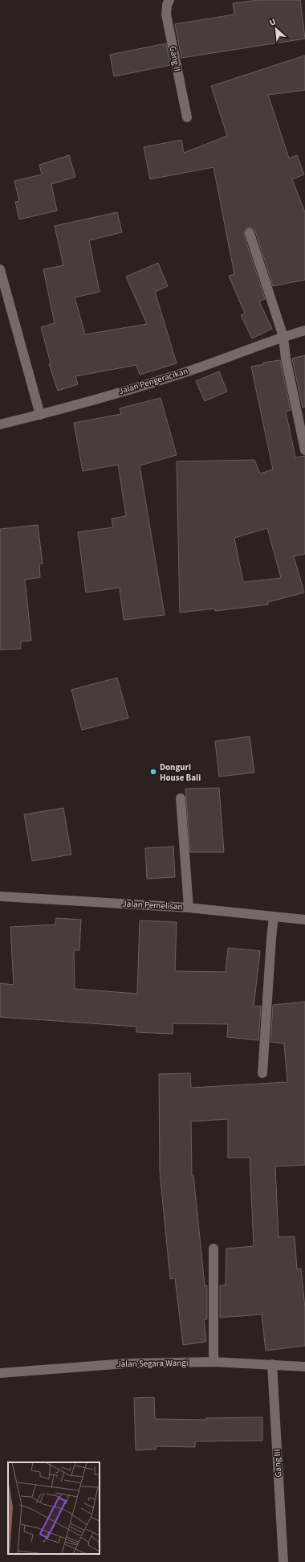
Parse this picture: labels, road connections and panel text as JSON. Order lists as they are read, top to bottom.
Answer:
{
  "streets": {
    "street": [
      "Gang II",
      "Jalan Pengeracikan",
      "Jalan Pemelisan",
      "Jalan Segara Wangi",
      "Gang III"
    ]
  },
  "crossings": [
    ["Jalan Segara Wangi", "Gang III"]
  ],
  "places": ["Donguri House Bali"],
  "north": "top left"
}
